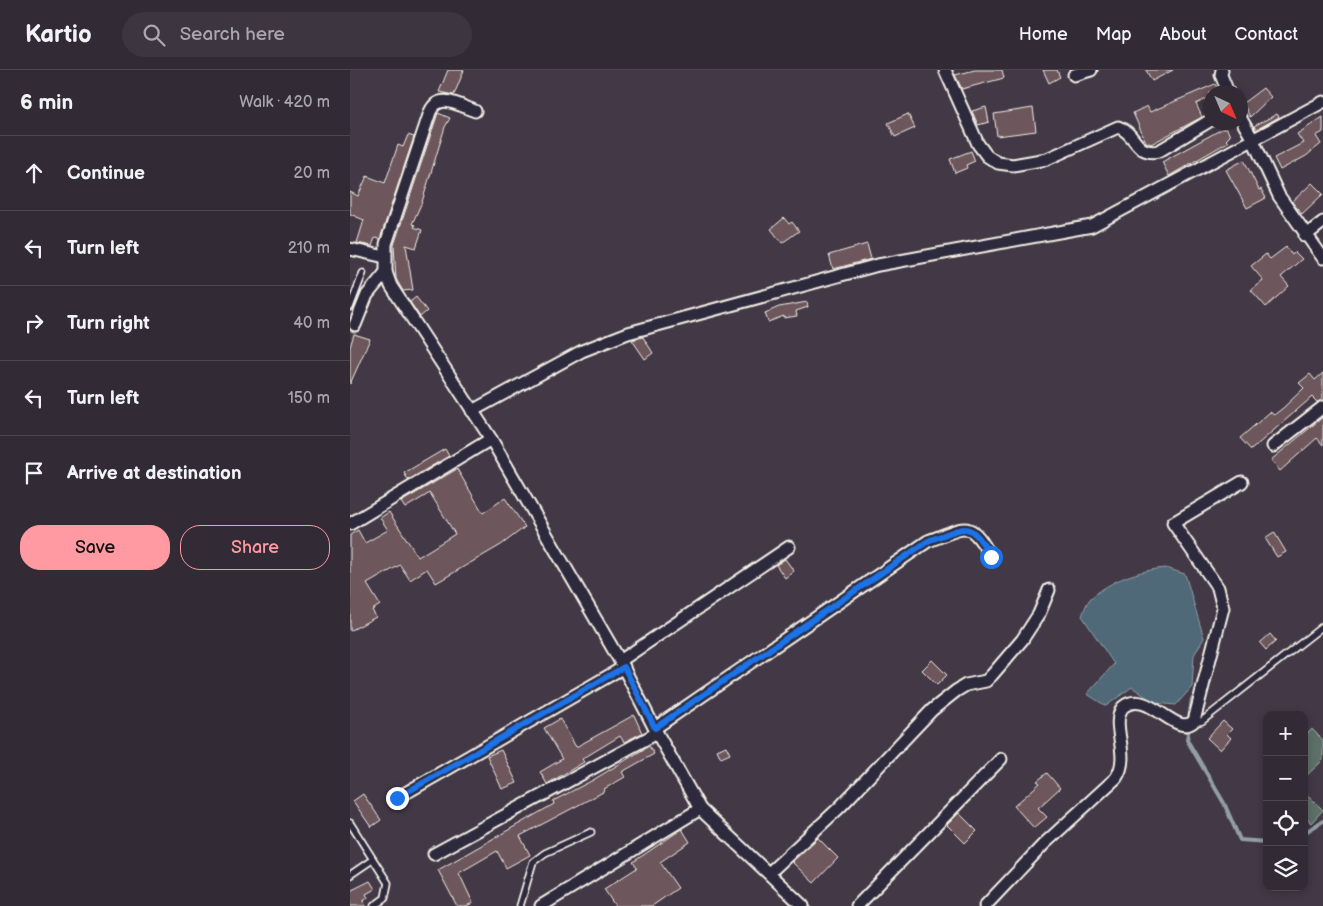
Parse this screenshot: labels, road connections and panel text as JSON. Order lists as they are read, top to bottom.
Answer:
{
  "north": "bottom right",
  "page": {
    "header": "Kartio",
    "search": "Search here",
    "nav": [
      "Home",
      "Map",
      "About",
      "Contact"
    ],
    "heading": ["6 min", "Walk · 420 m"],
    "list": [
      ["Continue", "20 m"],
      ["Turn left", "210 m"],
      ["Turn right", "40 m"],
      ["Turn left", "150 m"],
      "Arrive at destination"
    ],
    "buttons": ["Save", "Share"],
    "map_buttons": ["+", "−"]
  }
}
